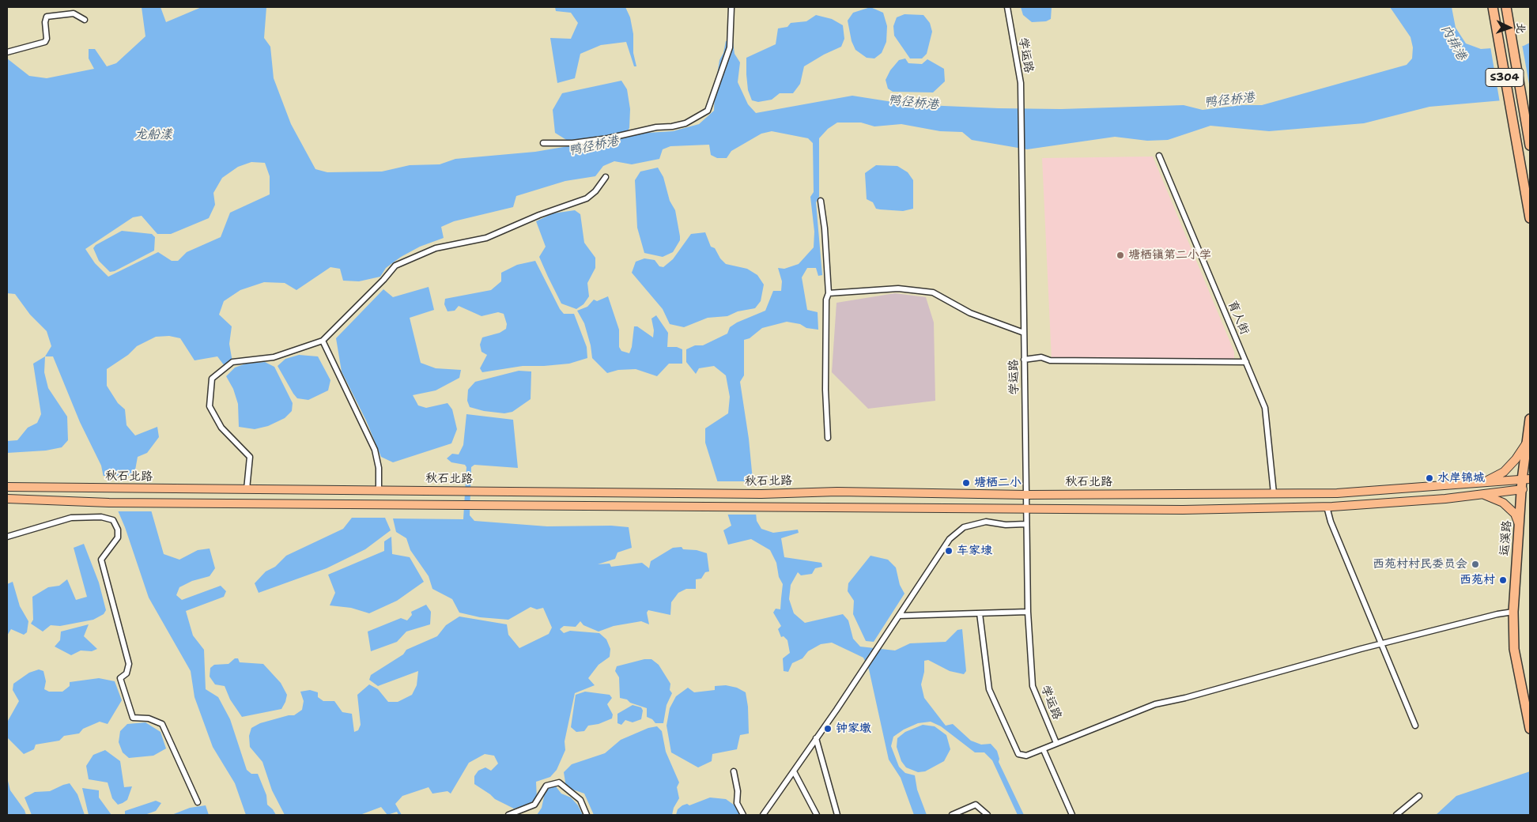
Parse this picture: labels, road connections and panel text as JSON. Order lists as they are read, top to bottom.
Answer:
{
  "streets": {
    "highway": ["S304", "运溪路"],
    "main road": ["秋石北路"],
    "street": ["学运路", "育人街"]
  },
  "crossings": [
    ["学运路", "秋石北路"],
    ["育人街", "秋石北路"],
    ["秋石北路", "运溪路"]
  ],
  "water": ["内排港", "鸭径桥港", "龙船漾"],
  "places": [
    "塘栖镇第二小学",
    "水岸锦城",
    "塘栖二小",
    "车家埭",
    "西苑村村民委员会",
    "西苑村",
    "钟家墩"
  ],
  "north": "right"
}
